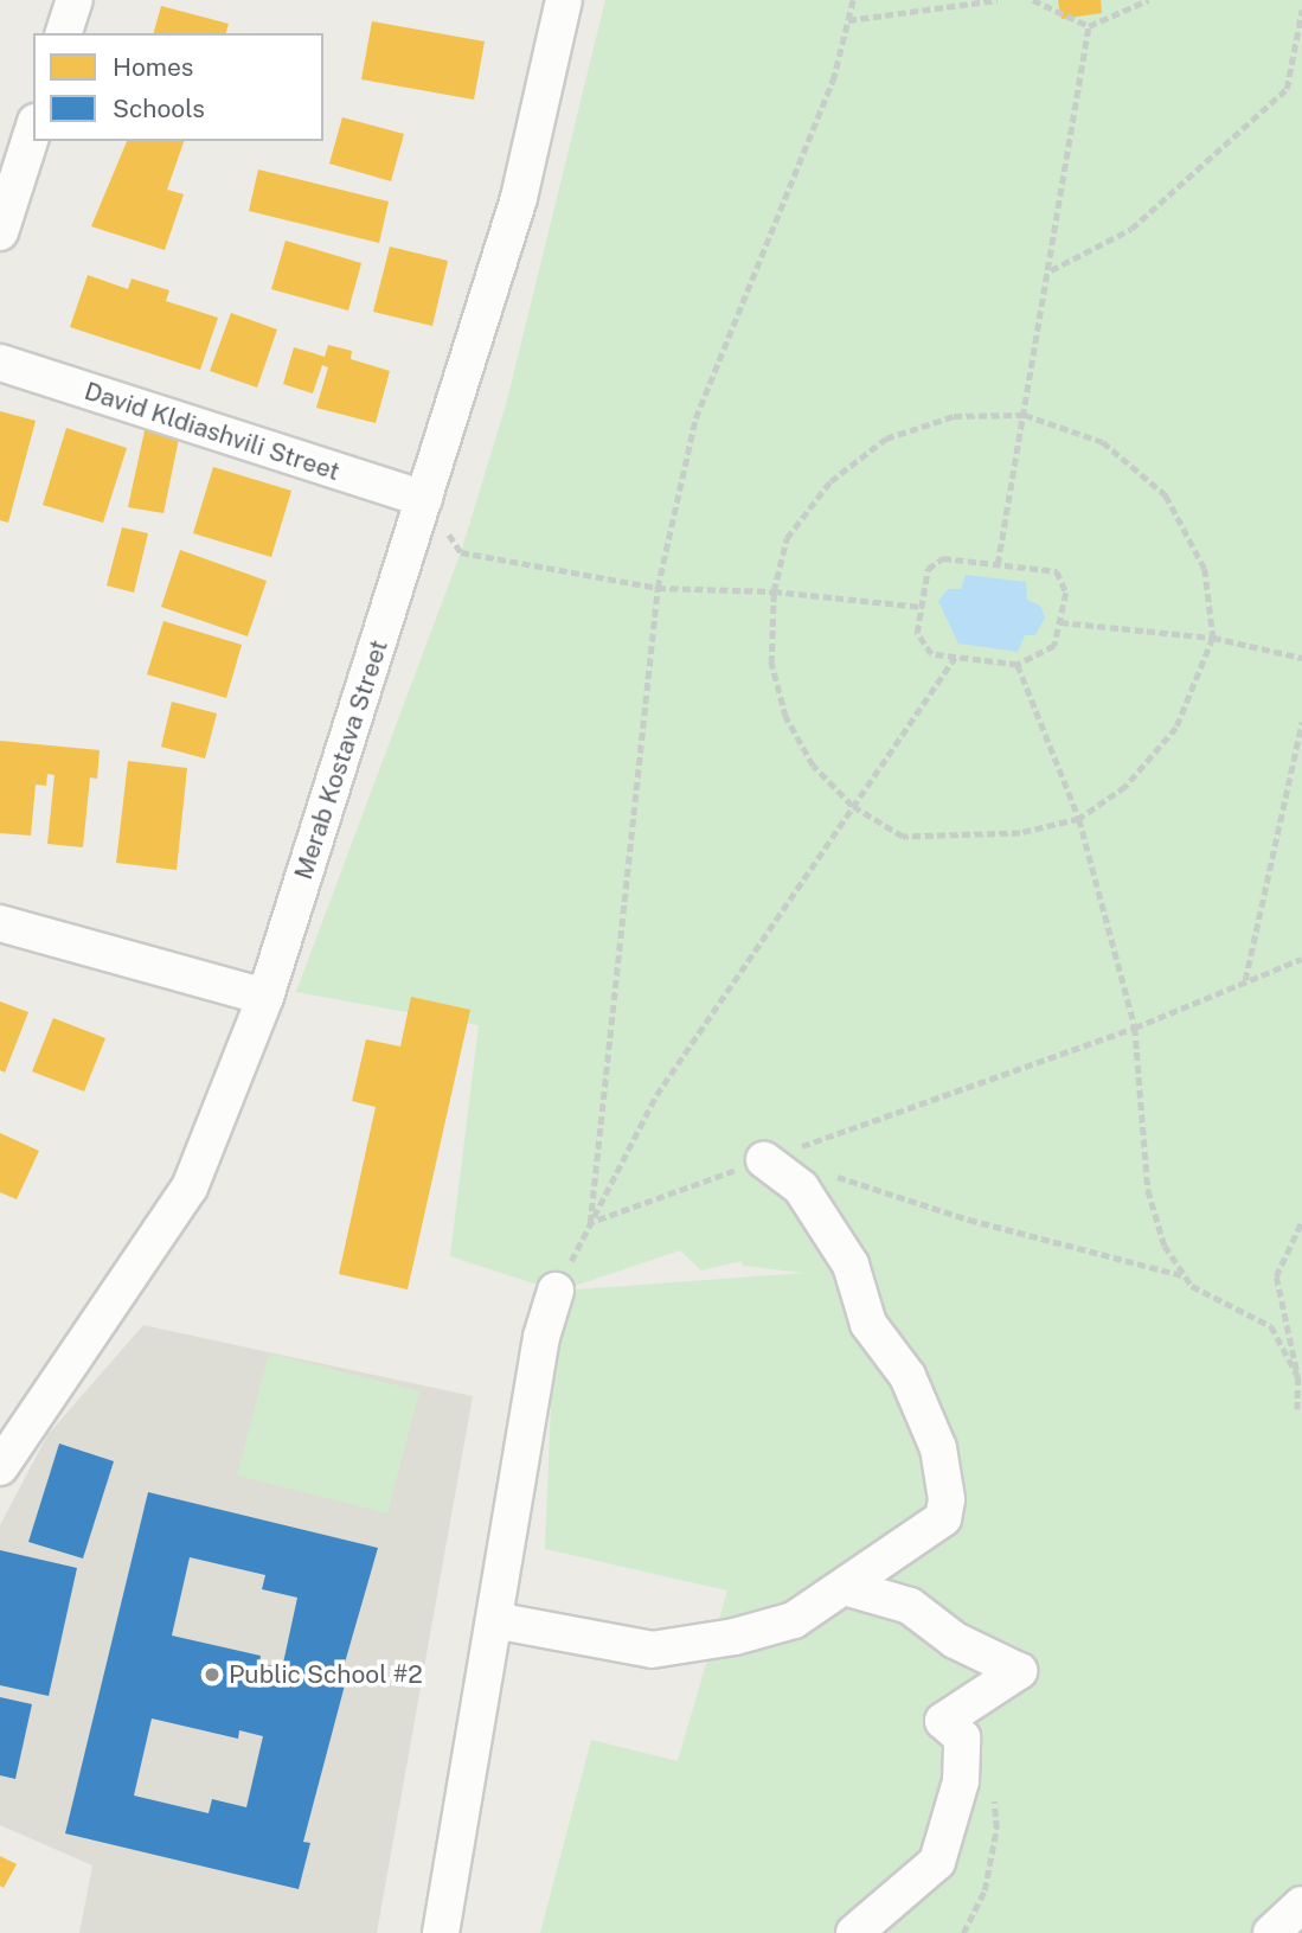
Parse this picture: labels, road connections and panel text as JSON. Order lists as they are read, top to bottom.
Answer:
{
  "streets": {
    "street": ["David Kldiashvili Street", "Merab Kostava Street"]
  },
  "crossings": [
    ["David Kldiashvili Street", "Merab Kostava Street"]
  ],
  "places": ["Public School #2"],
  "legend": ["Homes", "Schools"]
}
